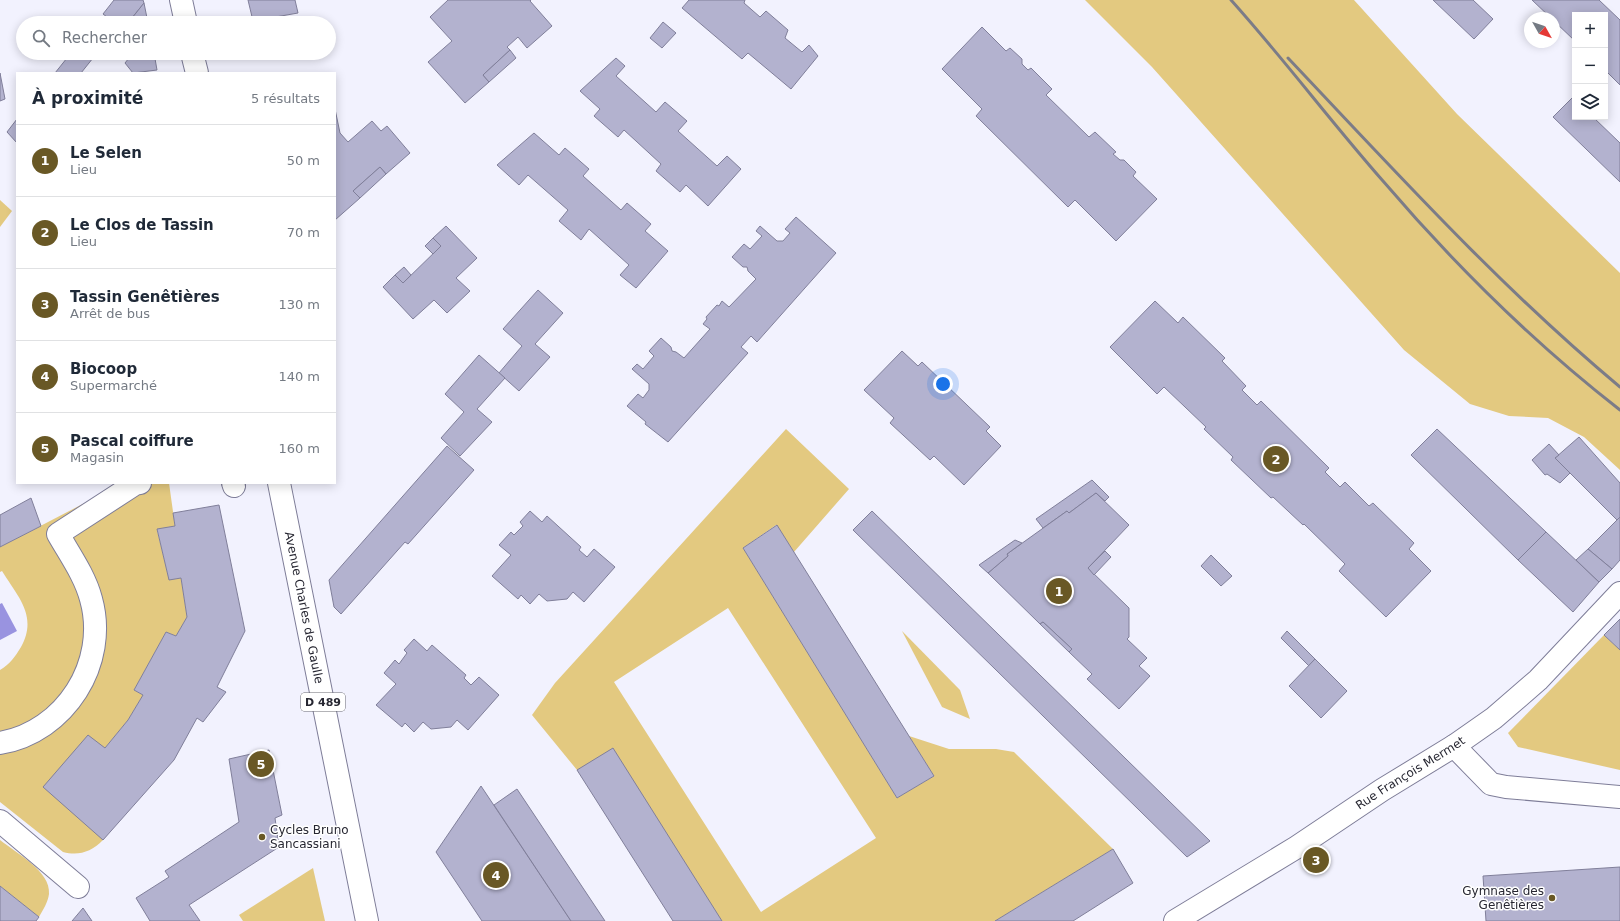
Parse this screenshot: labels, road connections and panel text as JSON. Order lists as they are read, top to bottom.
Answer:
{
  "streets": {
    "main road": ["Avenue Charles de Gaulle", "D 489", "Rue François Mermet"]
  },
  "places": ["Cycles Bruno Sancassiani", "Gymnase des Genêtières"],
  "north": "bottom right",
  "page": {
    "map_buttons": ["+", "−"],
    "search": "Rechercher",
    "heading": ["À proximité", "5 résultats"],
    "list": [
      {
        "mark": "1",
        "name": "Le Selen",
        "note": "Lieu",
        "value": "50 m"
      },
      {
        "mark": "2",
        "name": "Le Clos de Tassin",
        "note": "Lieu",
        "value": "70 m"
      },
      {
        "mark": "3",
        "name": "Tassin Genêtières",
        "note": "Arrêt de bus",
        "value": "130 m"
      },
      {
        "mark": "4",
        "name": "Biocoop",
        "note": "Supermarché",
        "value": "140 m"
      },
      {
        "mark": "5",
        "name": "Pascal coiffure",
        "note": "Magasin",
        "value": "160 m"
      }
    ],
    "pins": [
      "2",
      "1",
      "5",
      "3",
      "4"
    ]
  }
}
